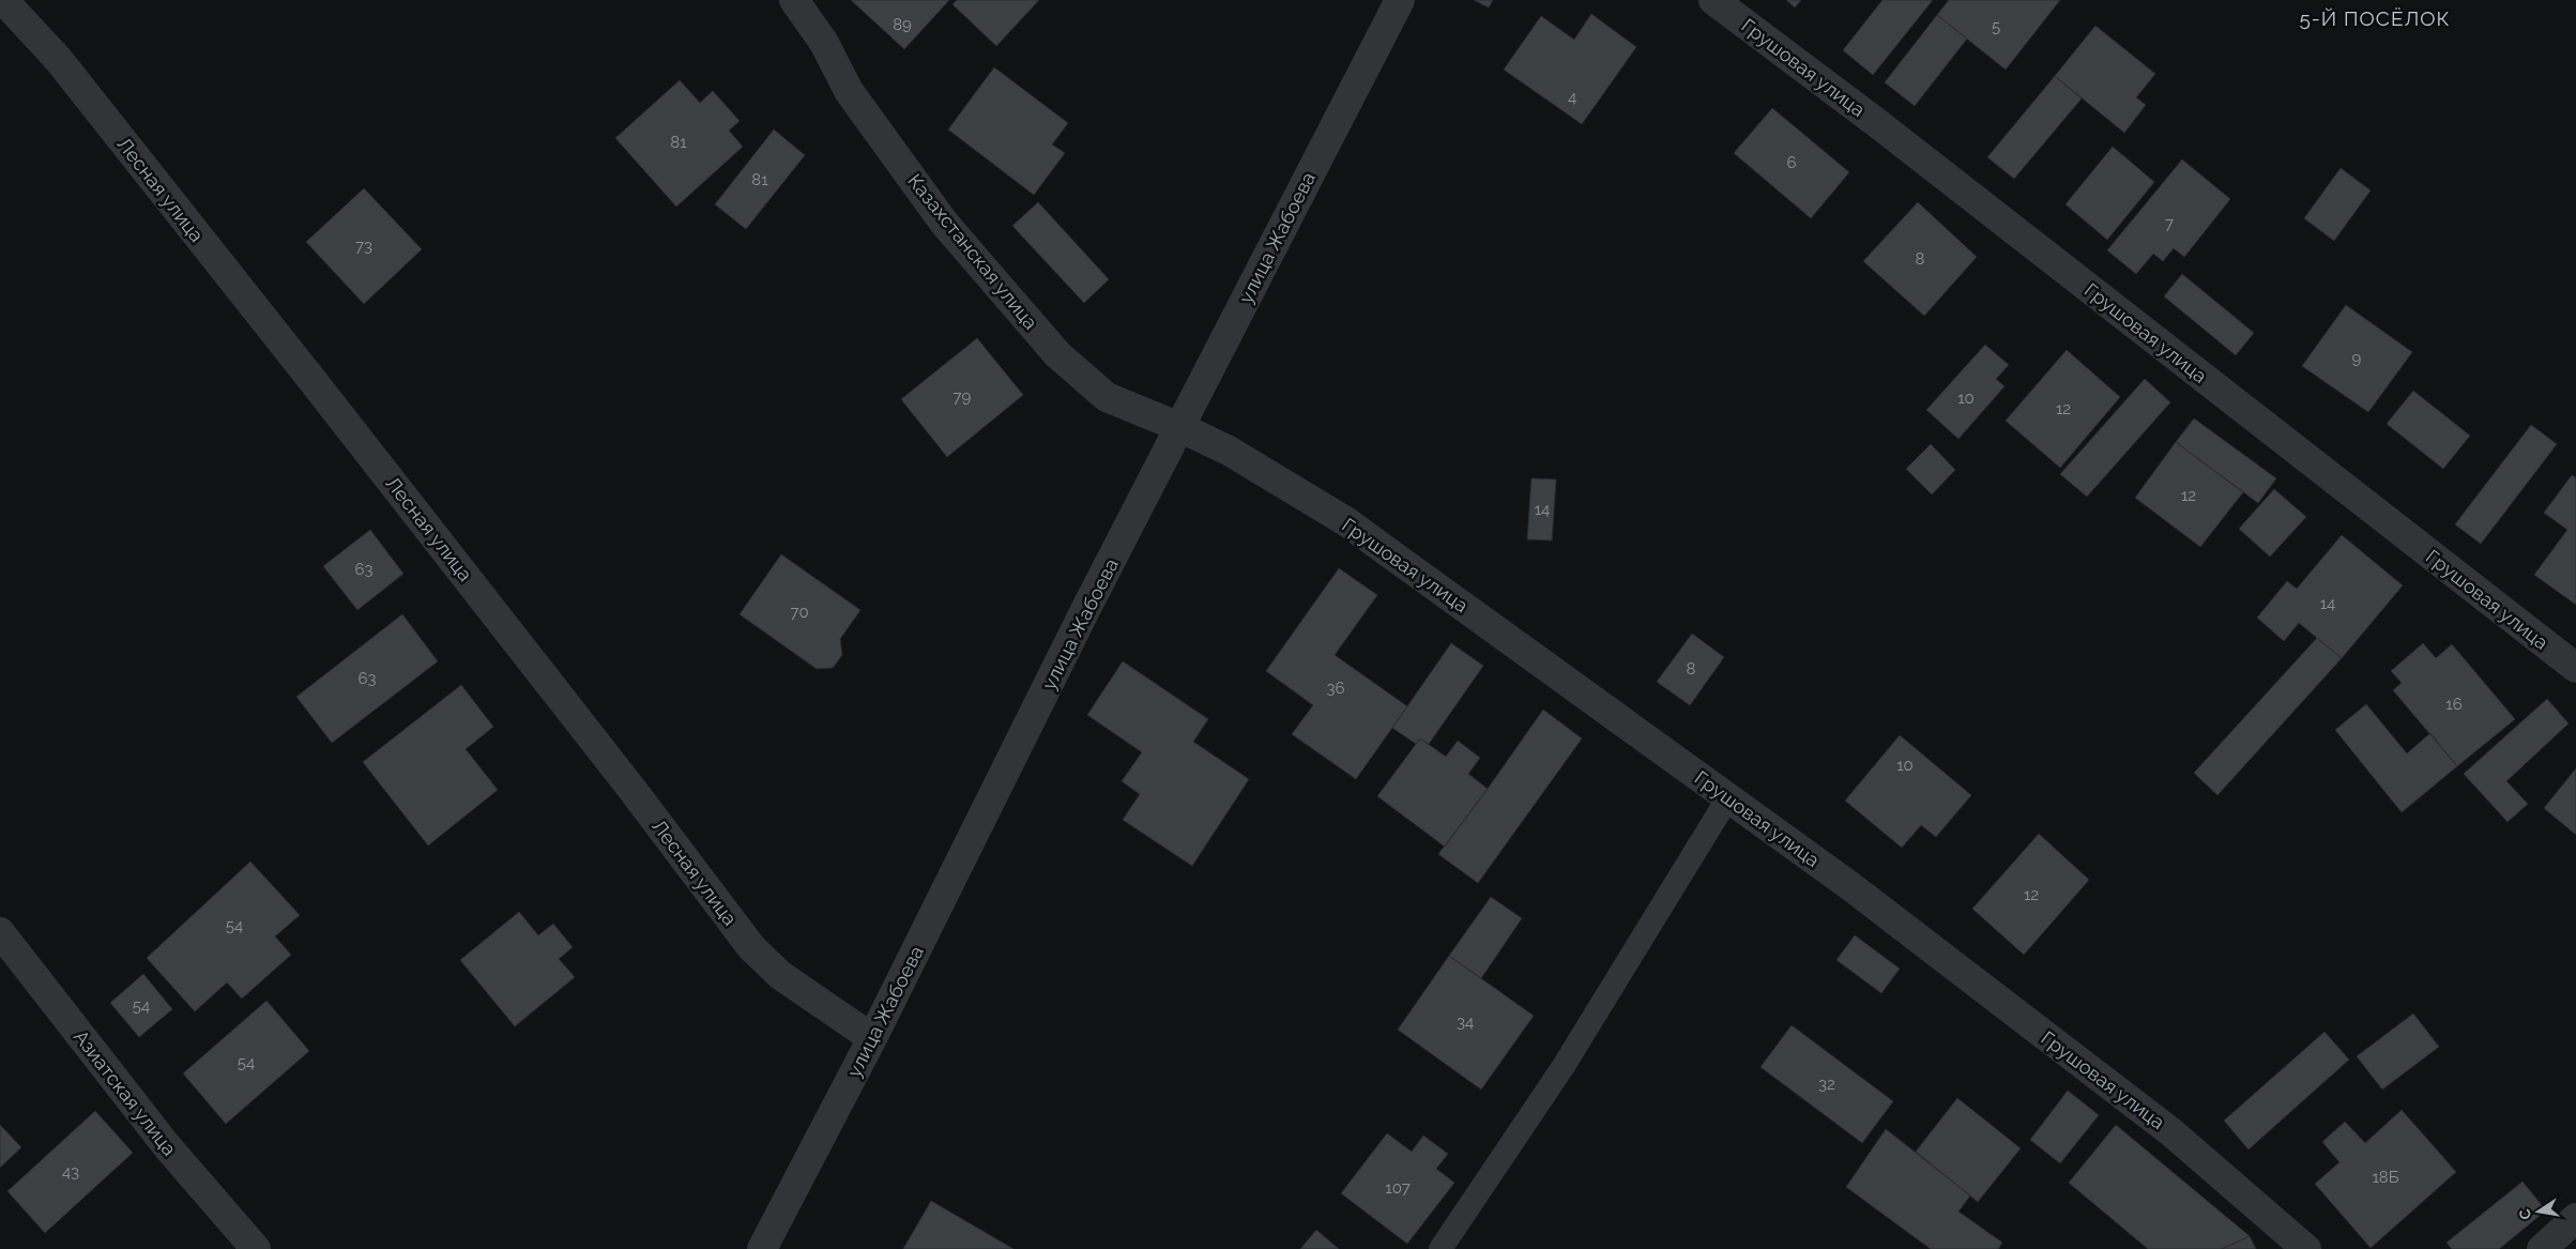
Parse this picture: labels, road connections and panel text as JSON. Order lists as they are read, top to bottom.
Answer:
{
  "streets": {
    "street": [
      "Грушовая улица",
      "Лесная улица",
      "улица Жабоева",
      "Казахстанская улица",
      "Азиатская улица"
    ]
  },
  "crossings": [
    ["Грушовая улица", "улица Жабоева"],
    ["Грушовая улица", "Казахстанская улица"],
    ["Лесная улица", "улица Жабоева"],
    ["улица Жабоева", "Казахстанская улица"]
  ],
  "districts": ["5-Й ПОСЁЛОК"],
  "house_numbers": [
    "89",
    "5",
    "4",
    "81",
    "6",
    "81",
    "7",
    "73",
    "8",
    "9",
    "79",
    "10",
    "12",
    "12",
    "14",
    "63",
    "14",
    "70",
    "8",
    "63",
    "36",
    "16",
    "10",
    "12",
    "54",
    "54",
    "34",
    "54",
    "32",
    "43",
    "18Б",
    "107"
  ],
  "north": "left"
}
